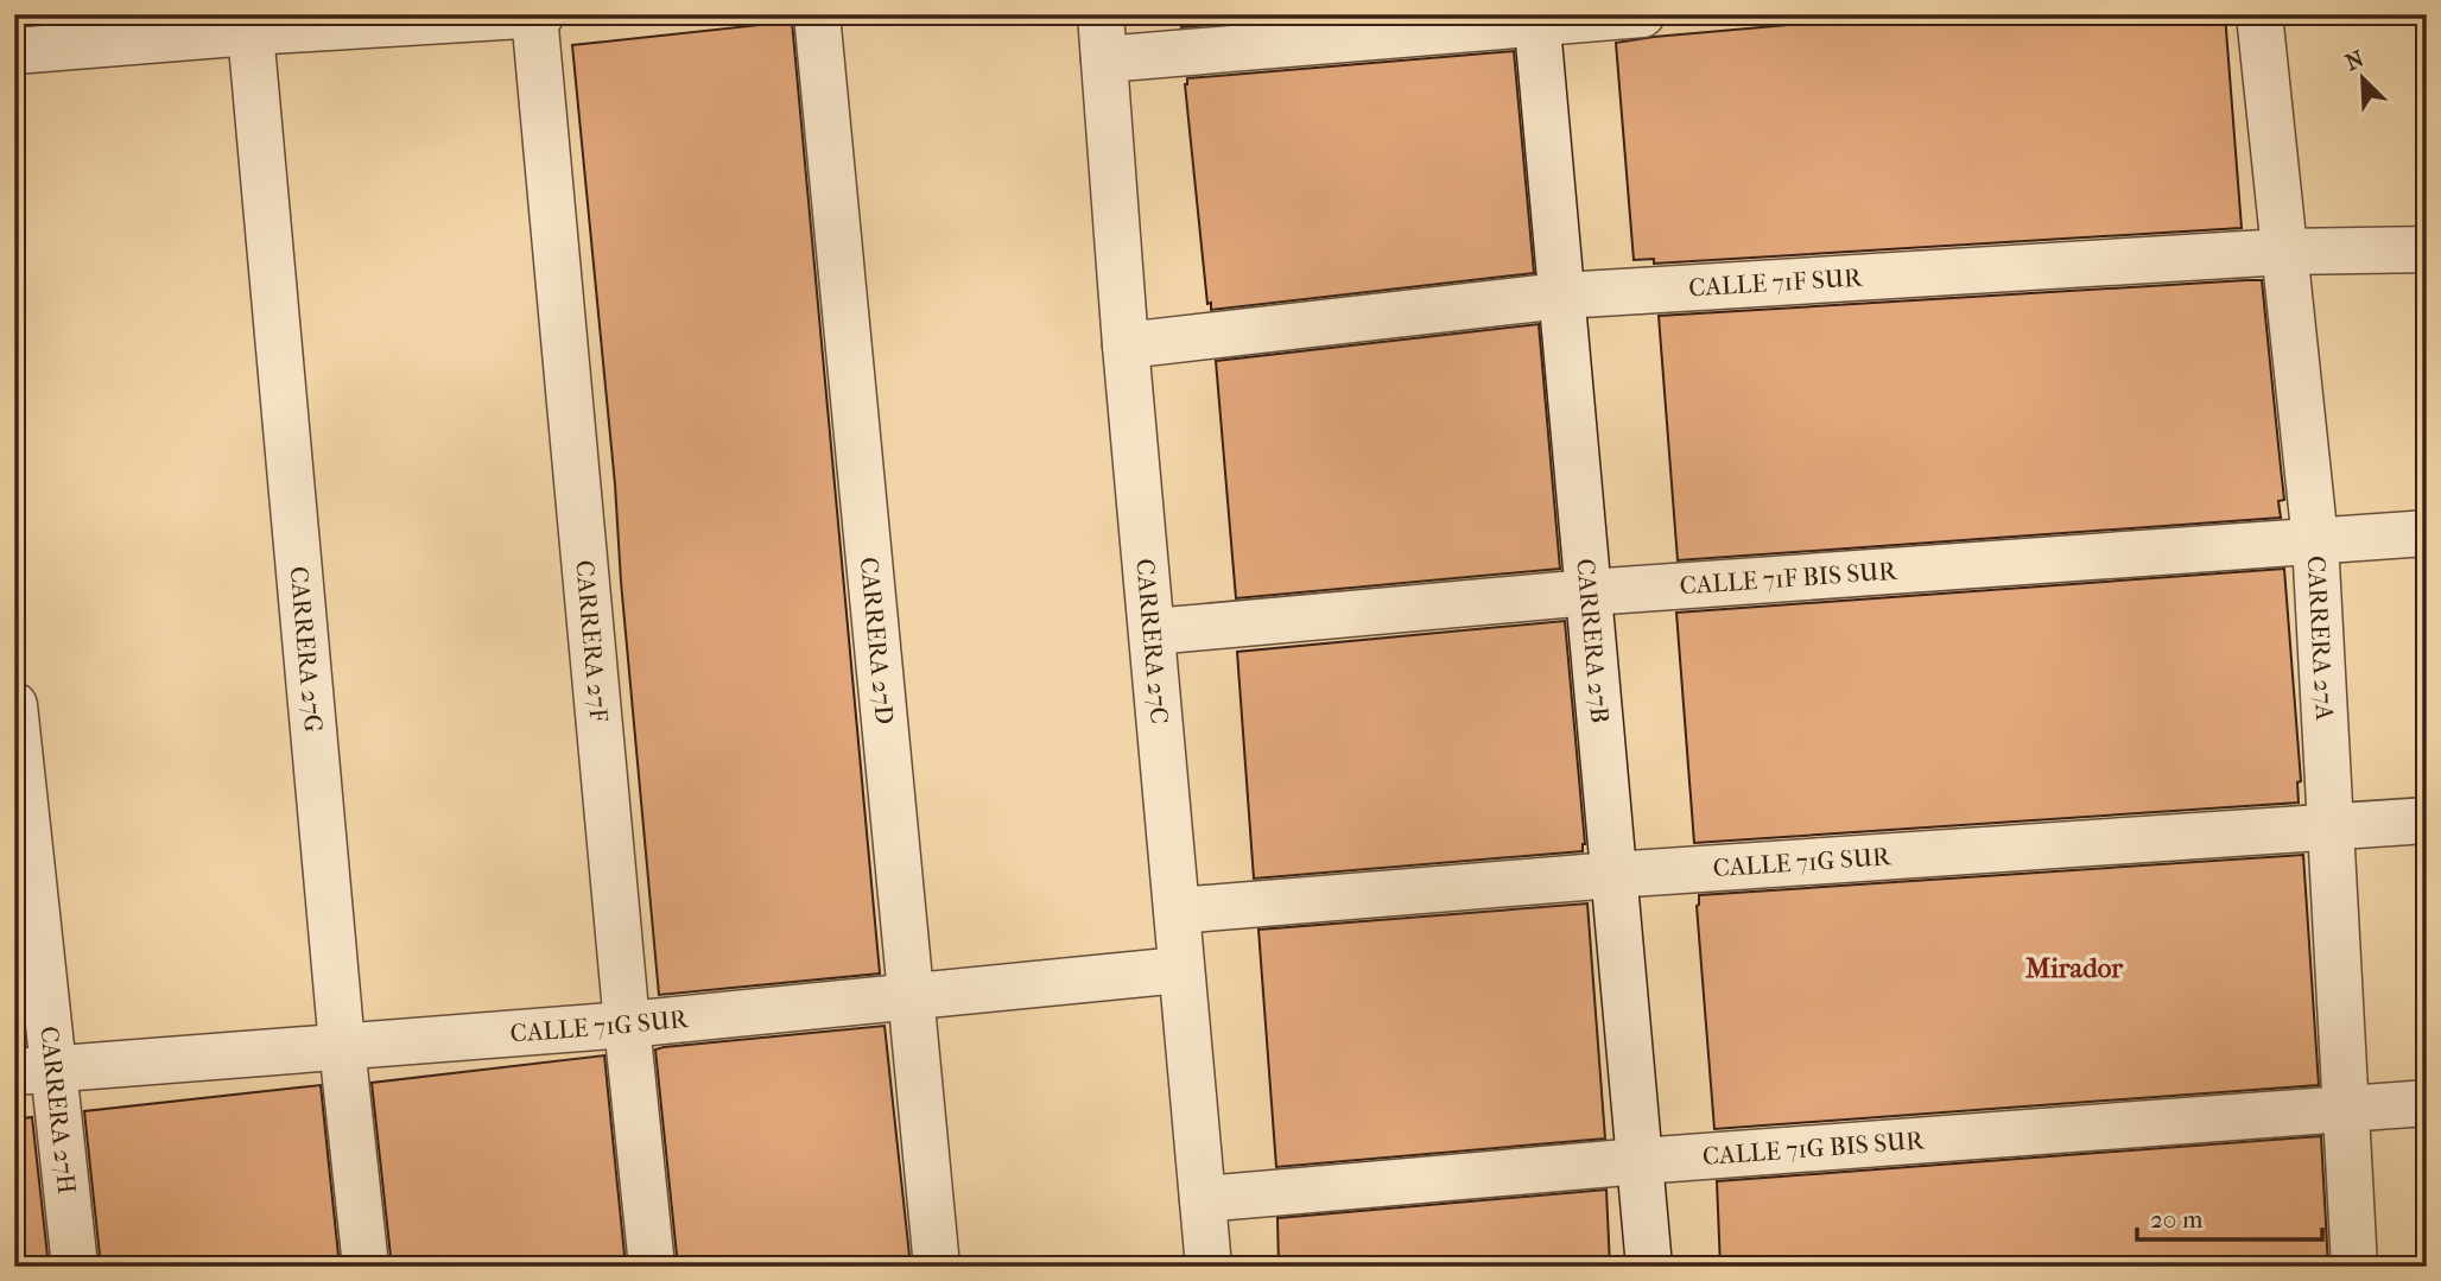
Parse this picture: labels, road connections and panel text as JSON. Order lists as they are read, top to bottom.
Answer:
{
  "streets": {
    "street": [
      "CALLE 71F SUR",
      "CALLE 71F BIS SUR",
      "CARRERA 27B",
      "CARRERA 27A",
      "CARRERA 27F",
      "CARRERA 27D",
      "CARRERA 27C",
      "CARRERA 27G",
      "CALLE 71G SUR",
      "CARRERA 27H",
      "CALLE 71G BIS SUR"
    ]
  },
  "crossings": [
    ["CALLE 71F SUR", "CARRERA 27B"],
    ["CALLE 71F SUR", "CARRERA 27A"],
    ["CALLE 71F SUR", "CARRERA 27C"],
    ["CALLE 71F BIS SUR", "CARRERA 27B"],
    ["CALLE 71F BIS SUR", "CARRERA 27A"],
    ["CALLE 71F BIS SUR", "CARRERA 27C"],
    ["CARRERA 27B", "CALLE 71G SUR"],
    ["CARRERA 27B", "CALLE 71G BIS SUR"],
    ["CARRERA 27A", "CALLE 71G SUR"],
    ["CARRERA 27A", "CALLE 71G BIS SUR"],
    ["CARRERA 27F", "CALLE 71G SUR"],
    ["CARRERA 27D", "CALLE 71G SUR"],
    ["CARRERA 27C", "CALLE 71G SUR"],
    ["CARRERA 27C", "CALLE 71G BIS SUR"],
    ["CARRERA 27G", "CALLE 71G SUR"],
    ["CALLE 71G SUR", "CARRERA 27H"]
  ],
  "districts": ["Mirador"],
  "scale_bar": "20 m",
  "north": "top left"
}
